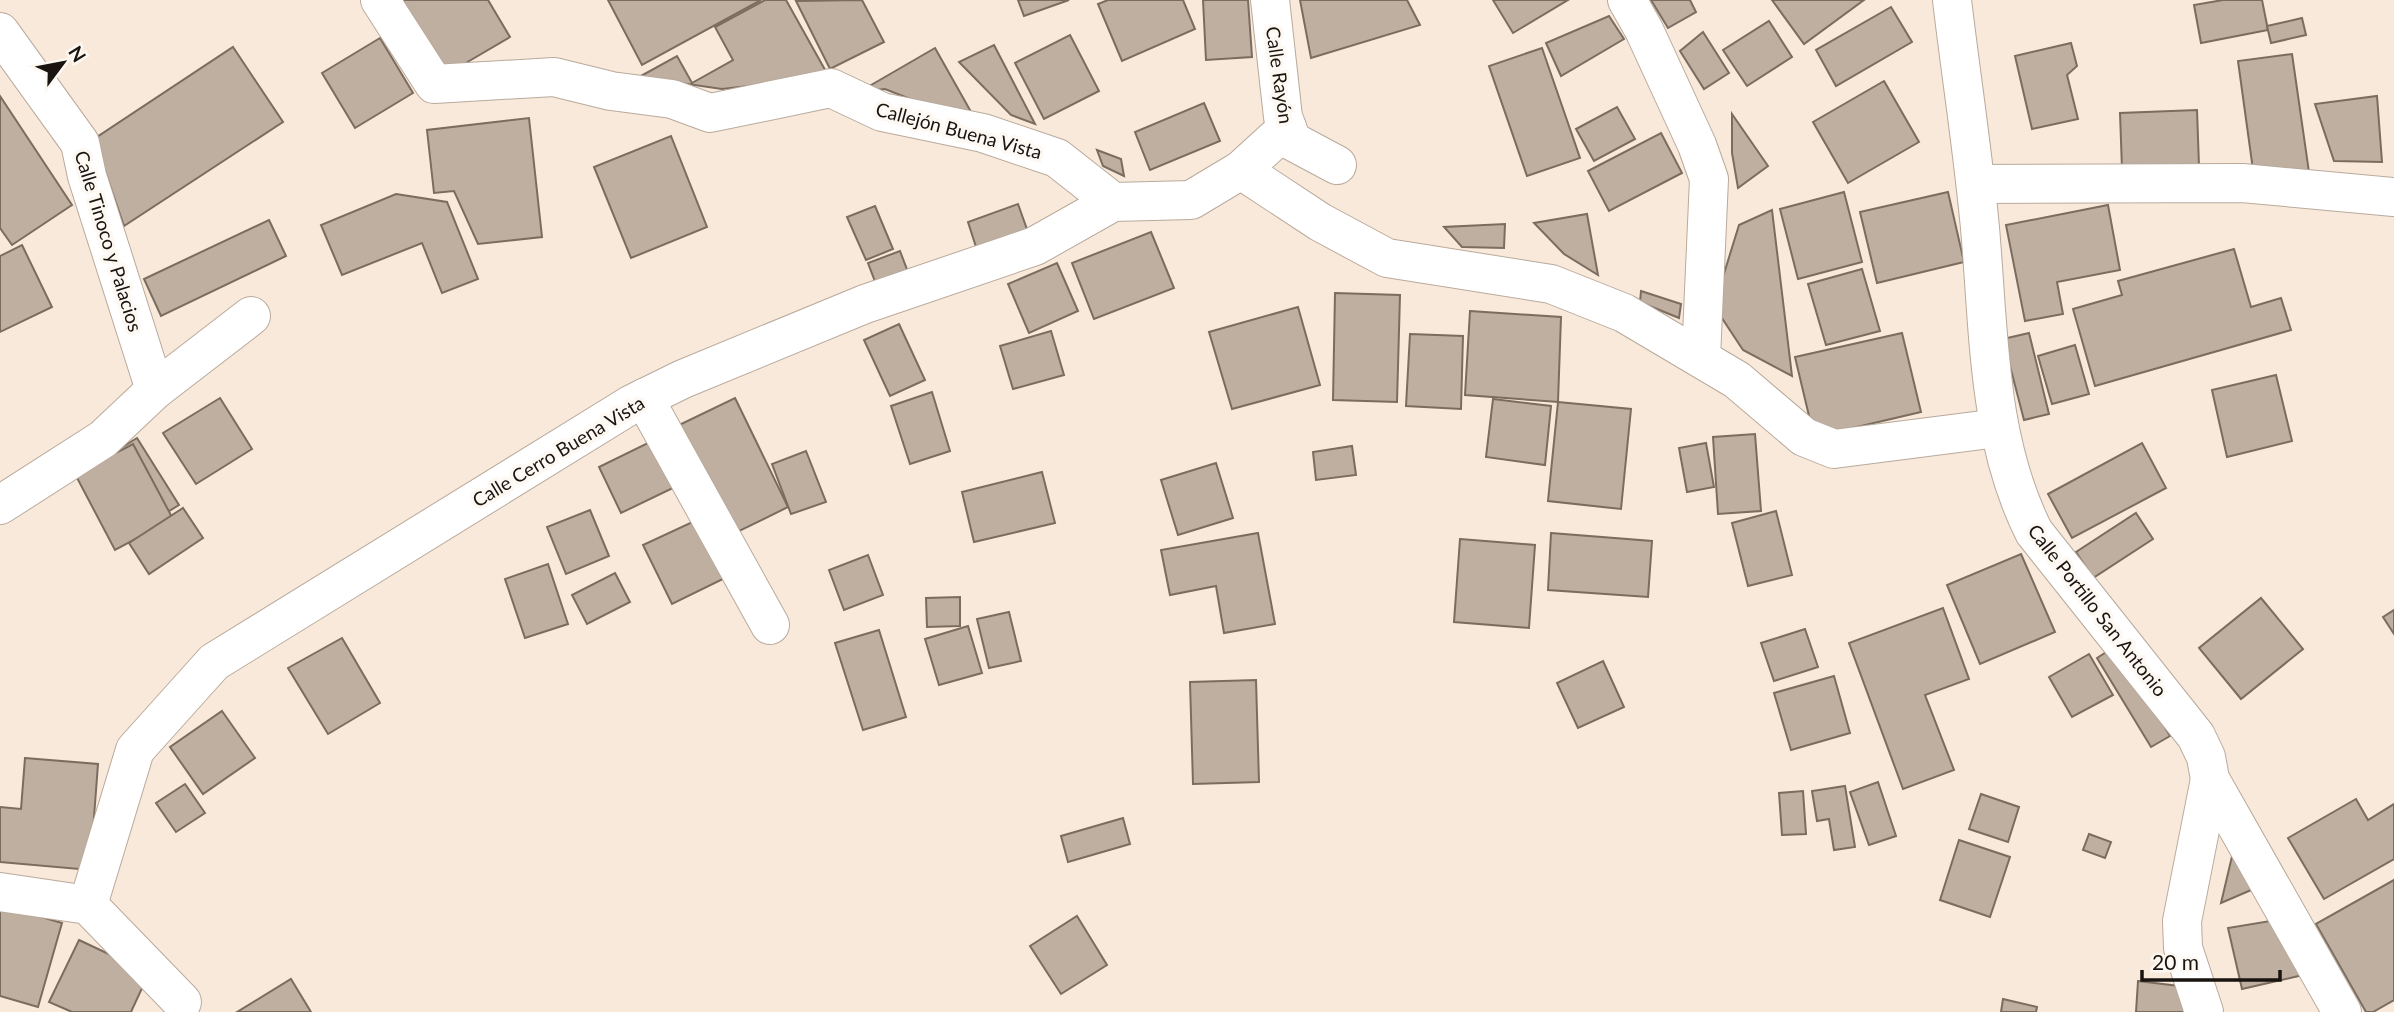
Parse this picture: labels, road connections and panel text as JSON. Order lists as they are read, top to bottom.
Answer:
{
  "streets": {
    "street": [
      "Calle Rayón",
      "Callejón Buena Vista",
      "Calle Tinoco y Palacios",
      "Calle Cerro Buena Vista",
      "Calle Portillo San Antonio"
    ]
  },
  "crossings": [
    ["Calle Rayón", "Calle Cerro Buena Vista"],
    ["Callejón Buena Vista", "Calle Cerro Buena Vista"]
  ],
  "scale_bar": "20 m",
  "north": "top right"
}
